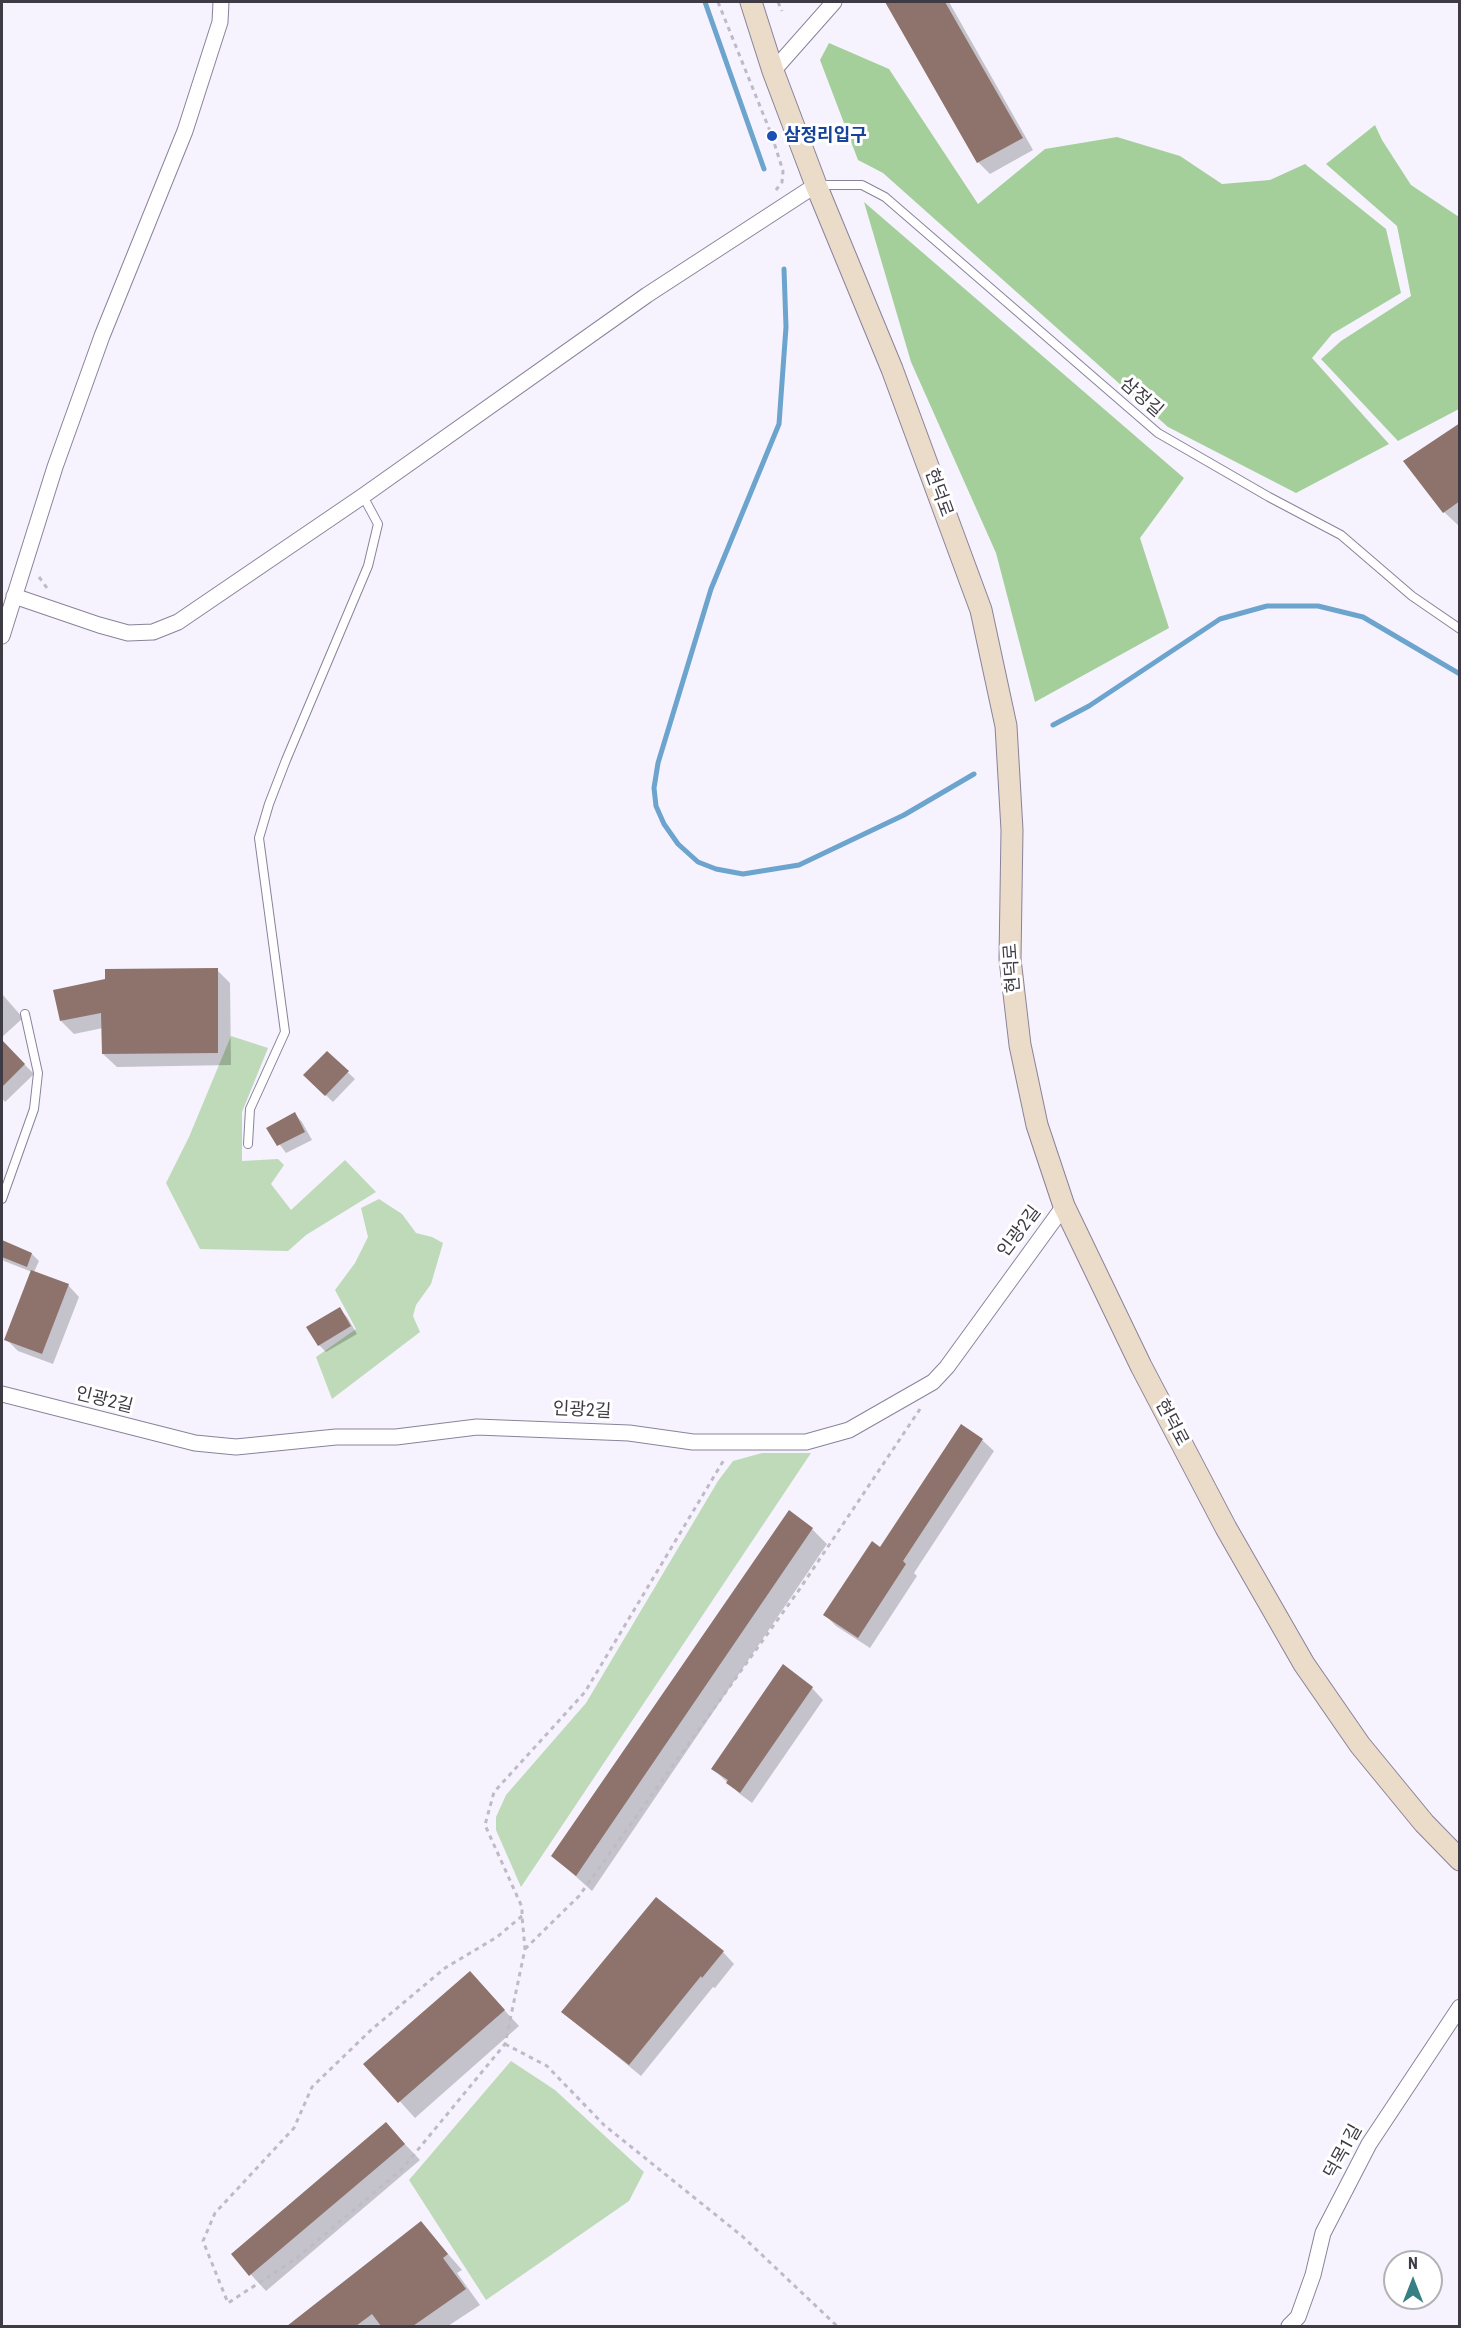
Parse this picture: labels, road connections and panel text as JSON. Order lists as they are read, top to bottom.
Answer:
{
  "streets": {
    "main road": ["현덕로"],
    "street": ["인광2길", "덕목1길"],
    "lane": ["삼정길"]
  },
  "crossings": [
    ["삼정길", "현덕로"],
    ["현덕로", "인광2길"]
  ],
  "places": ["삼정리입구"],
  "north": "top"
}
